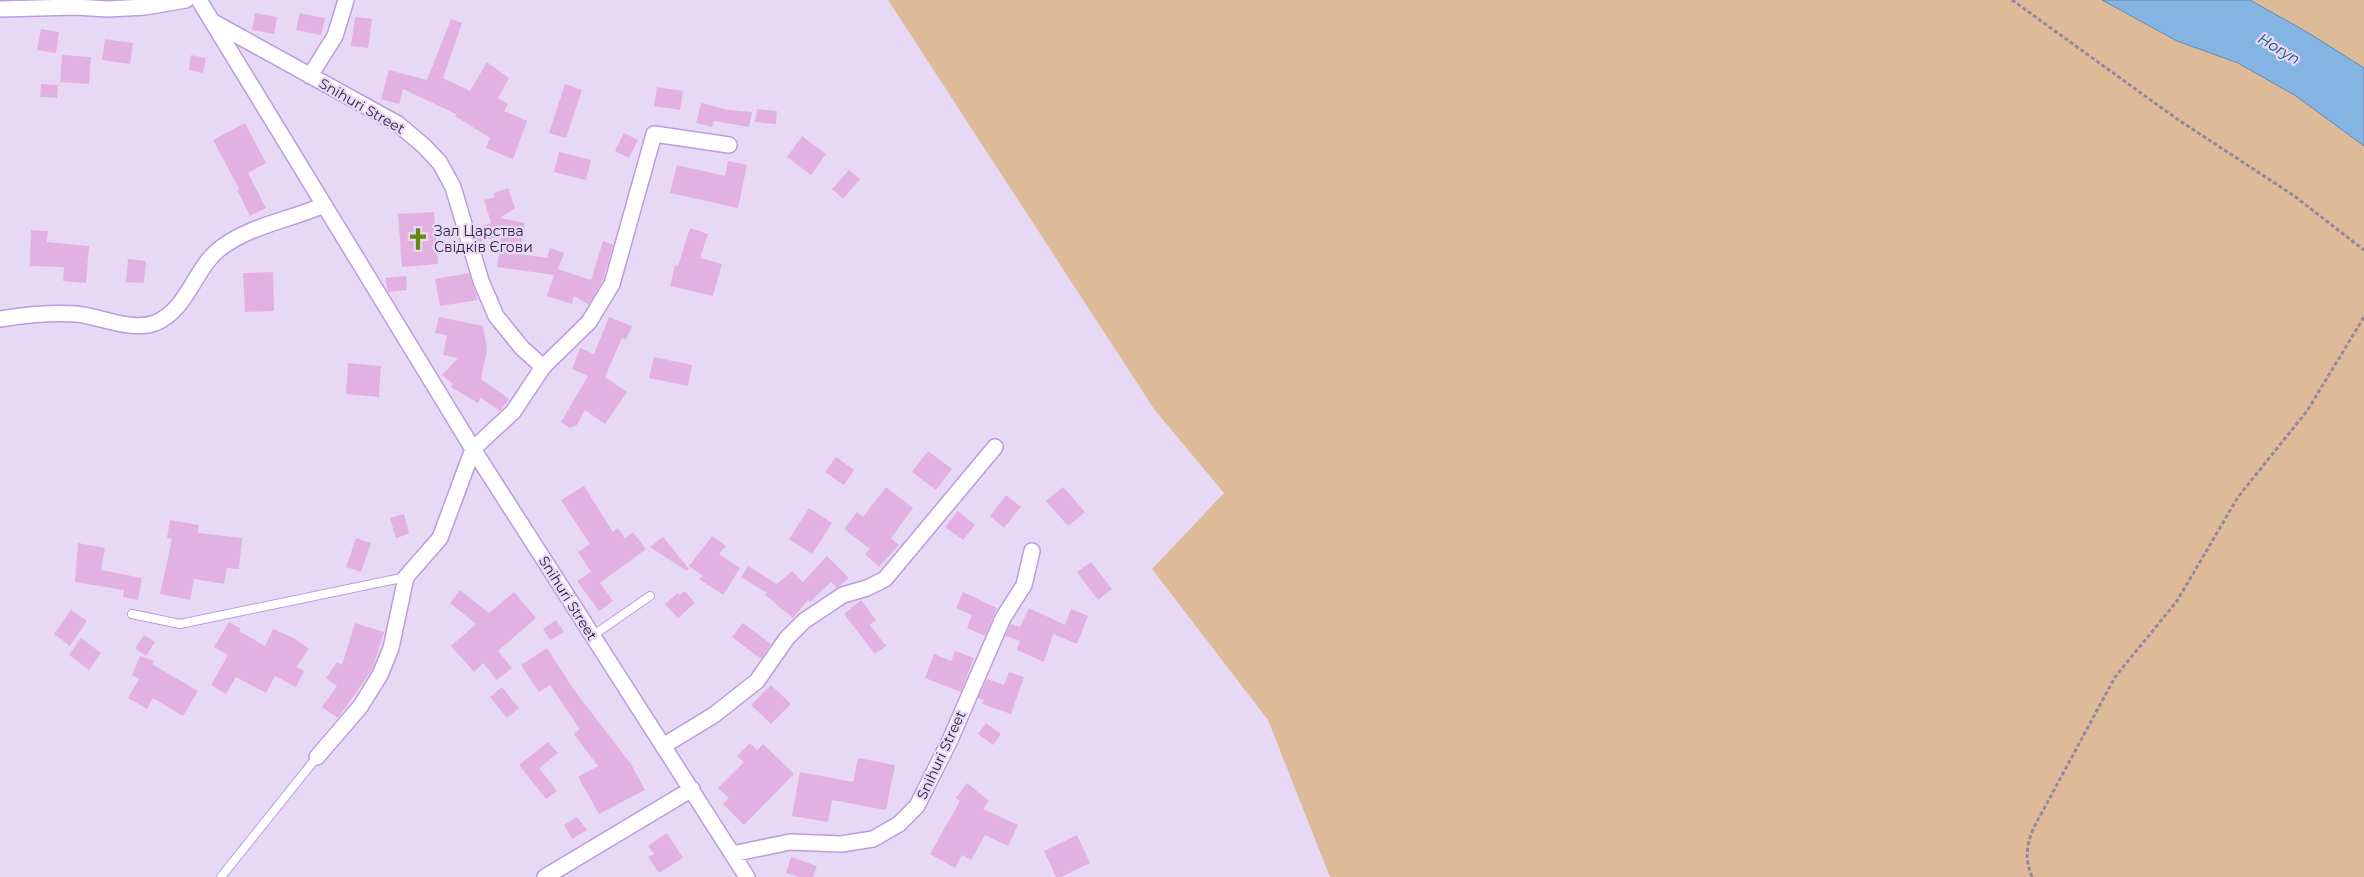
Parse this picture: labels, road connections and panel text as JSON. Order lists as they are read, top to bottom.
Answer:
{
  "streets": {
    "street": ["Snihuri Street"]
  },
  "water": ["Horyn"],
  "places": {
    "church": ["Зал Царства Свідків Єгови"]
  }
}
